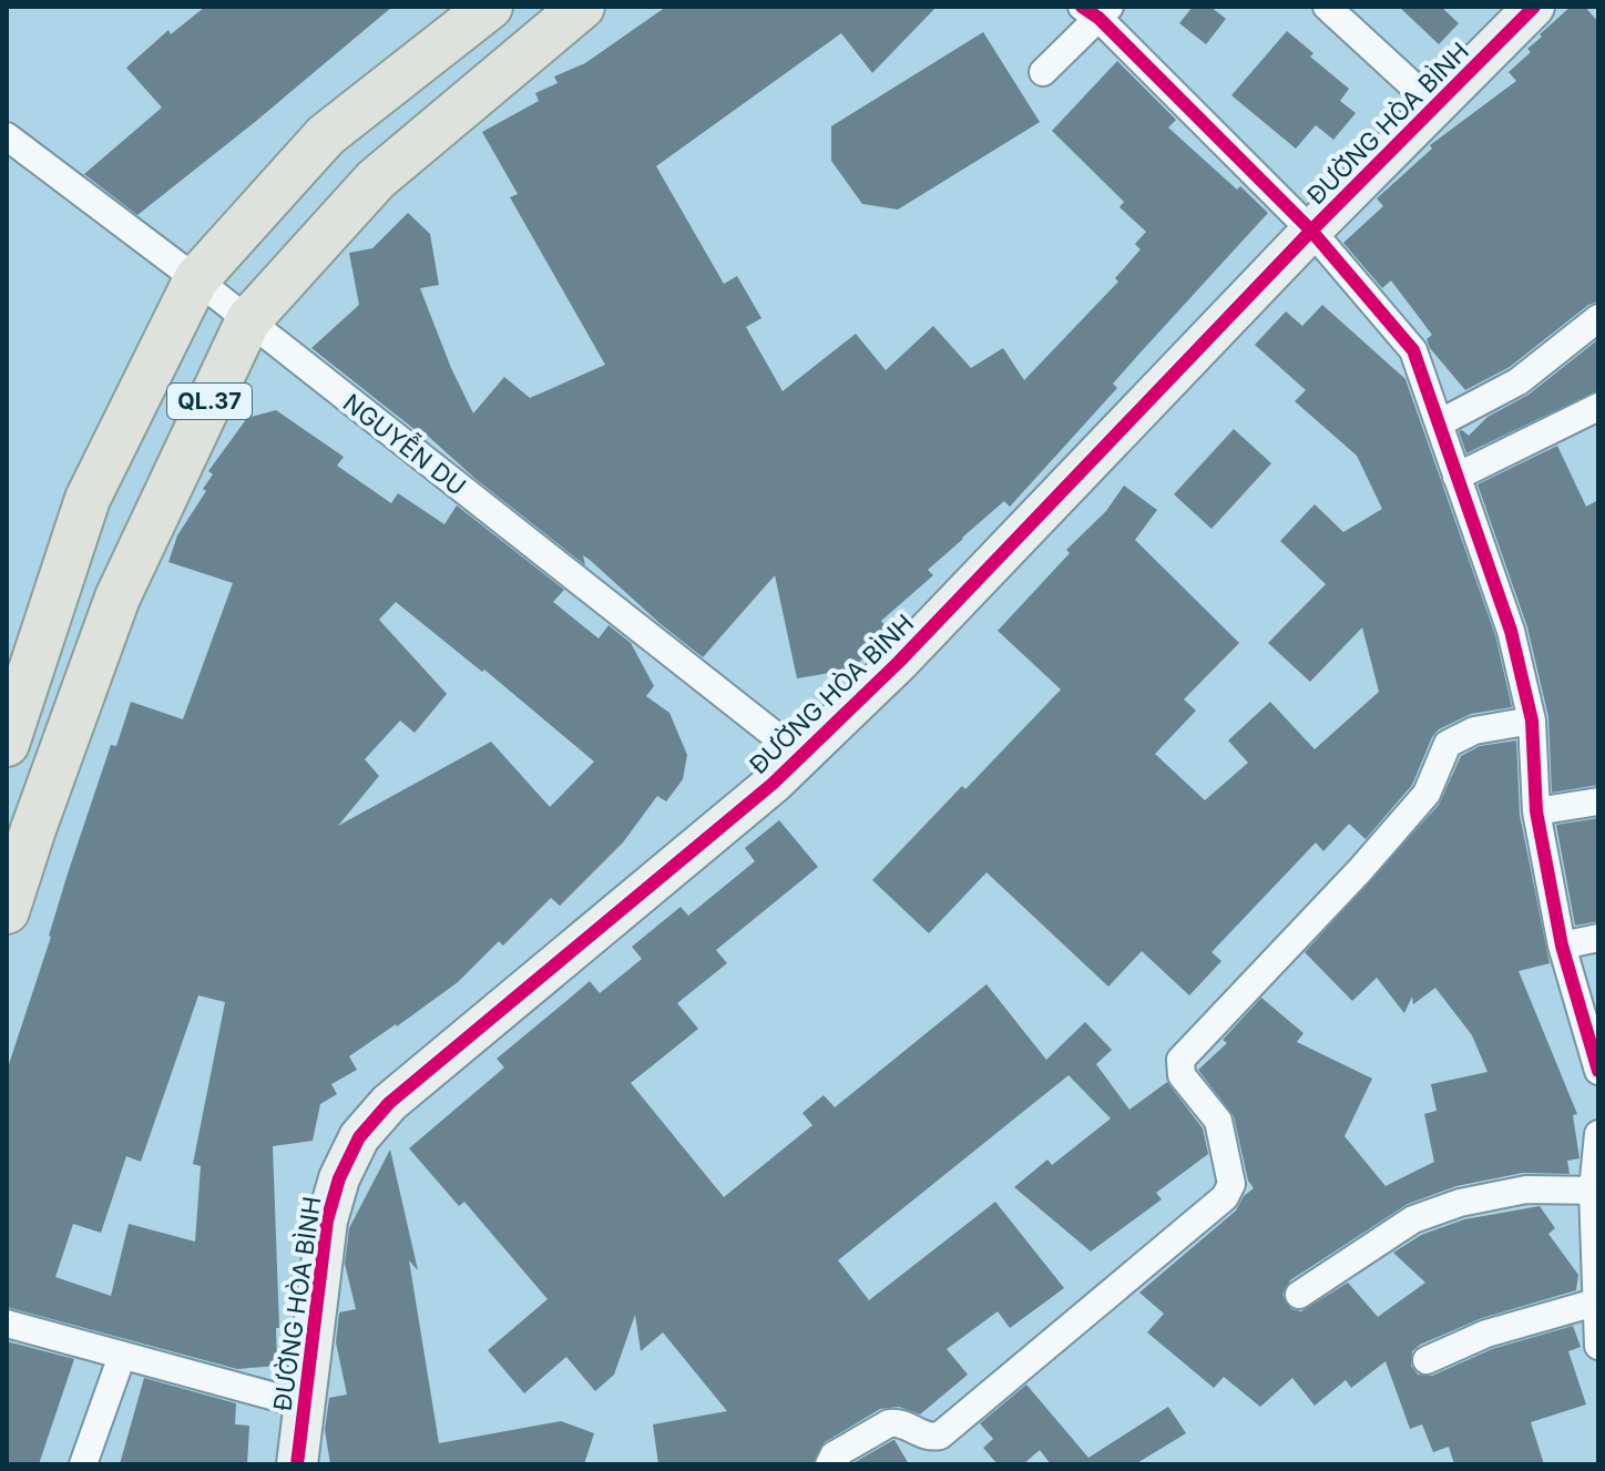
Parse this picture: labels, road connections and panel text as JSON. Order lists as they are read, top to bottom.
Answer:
{
  "streets": {
    "main road": ["QL.37"],
    "street": ["ĐƯỜNG HÒA BÌNH", "NGUYỄN DU"]
  },
  "crossings": [
    ["ĐƯỜNG HÒA BÌNH", "NGUYỄN DU"],
    ["QL.37", "NGUYỄN DU"]
  ]
}
